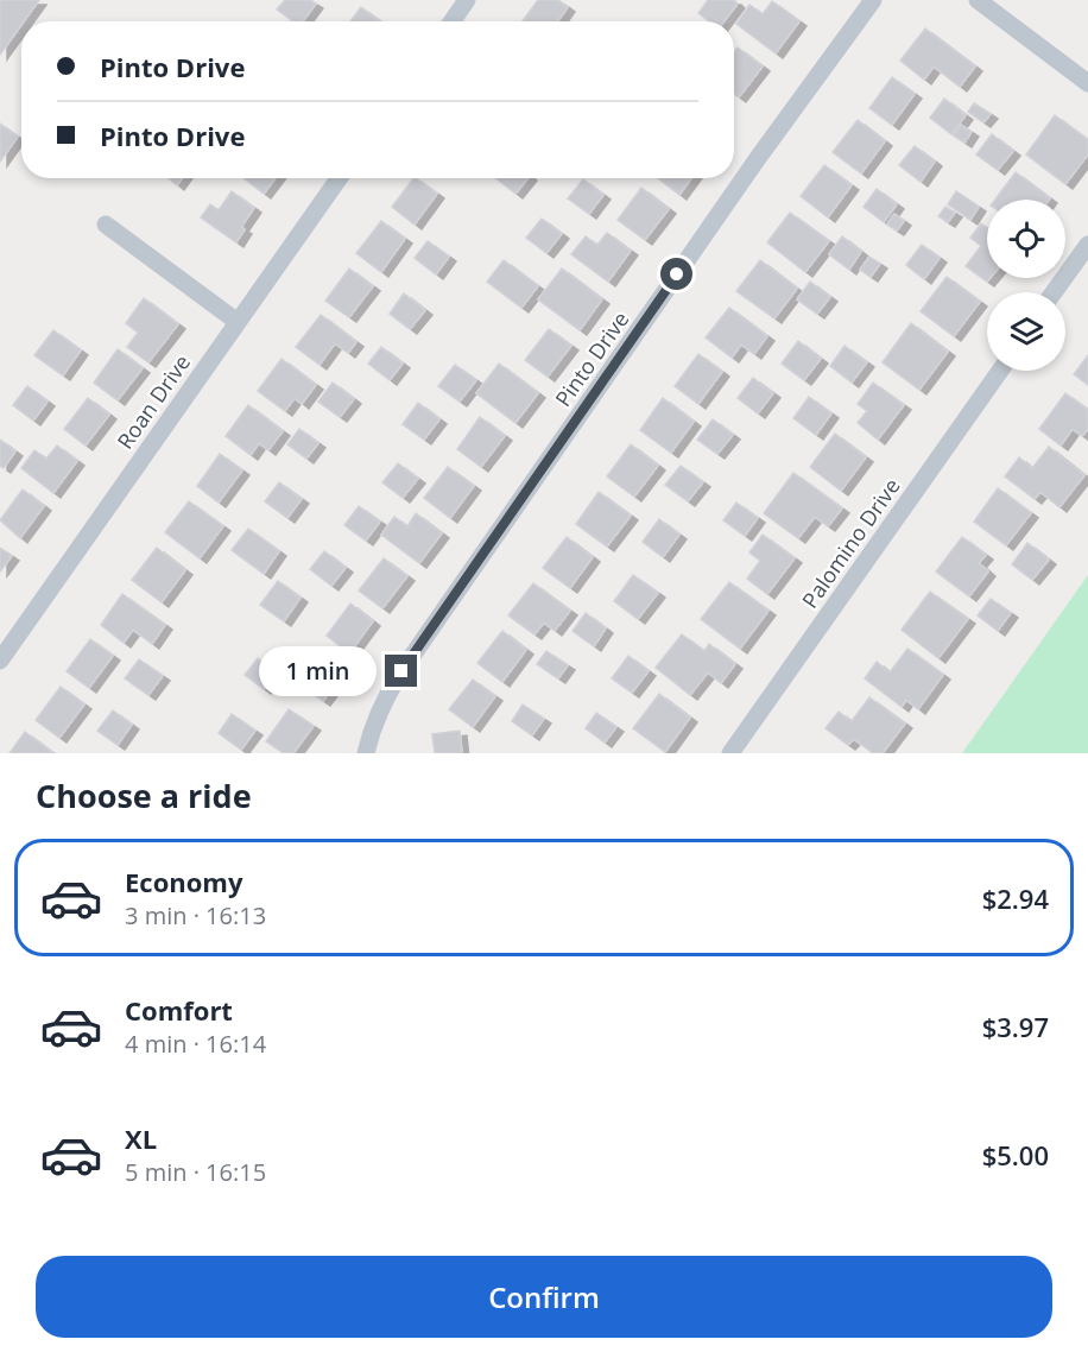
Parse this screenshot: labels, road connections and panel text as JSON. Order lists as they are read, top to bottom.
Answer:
{
  "streets": {
    "street": ["Pinto Drive", "Roan Drive", "Palomino Drive"]
  },
  "page": {
    "banner": ["Pinto Drive", "Pinto Drive"],
    "bubble": "1 min",
    "heading": "Choose a ride",
    "list": [
      {
        "name": "Economy",
        "note": "3 min · 16:13",
        "value": "$2.94"
      },
      {
        "name": "Comfort",
        "note": "4 min · 16:14",
        "value": "$3.97"
      },
      {
        "name": "XL",
        "note": "5 min · 16:15",
        "value": "$5.00"
      }
    ],
    "buttons": "Confirm"
  }
}
